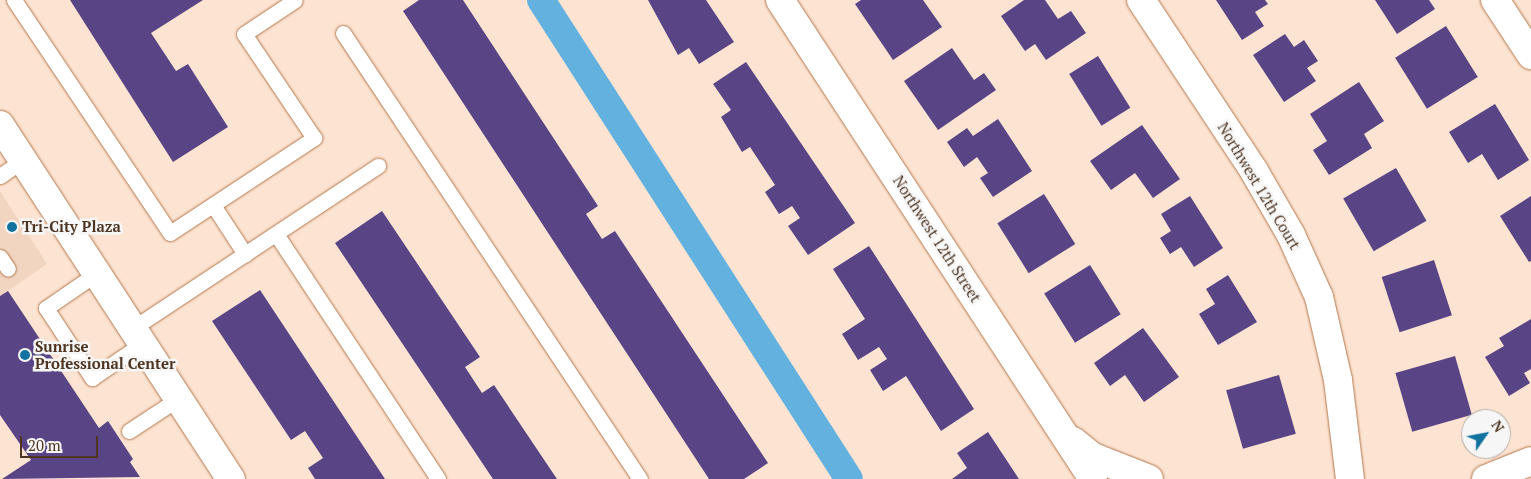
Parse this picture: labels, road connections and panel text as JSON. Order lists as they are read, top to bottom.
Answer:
{
  "streets": {
    "street": ["Northwest 12th Court", "Northwest 12th Street"]
  },
  "places": ["Tri-City Plaza", "Sunrise Professional Center"],
  "scale_bar": "20 m",
  "north": "top right"
}
